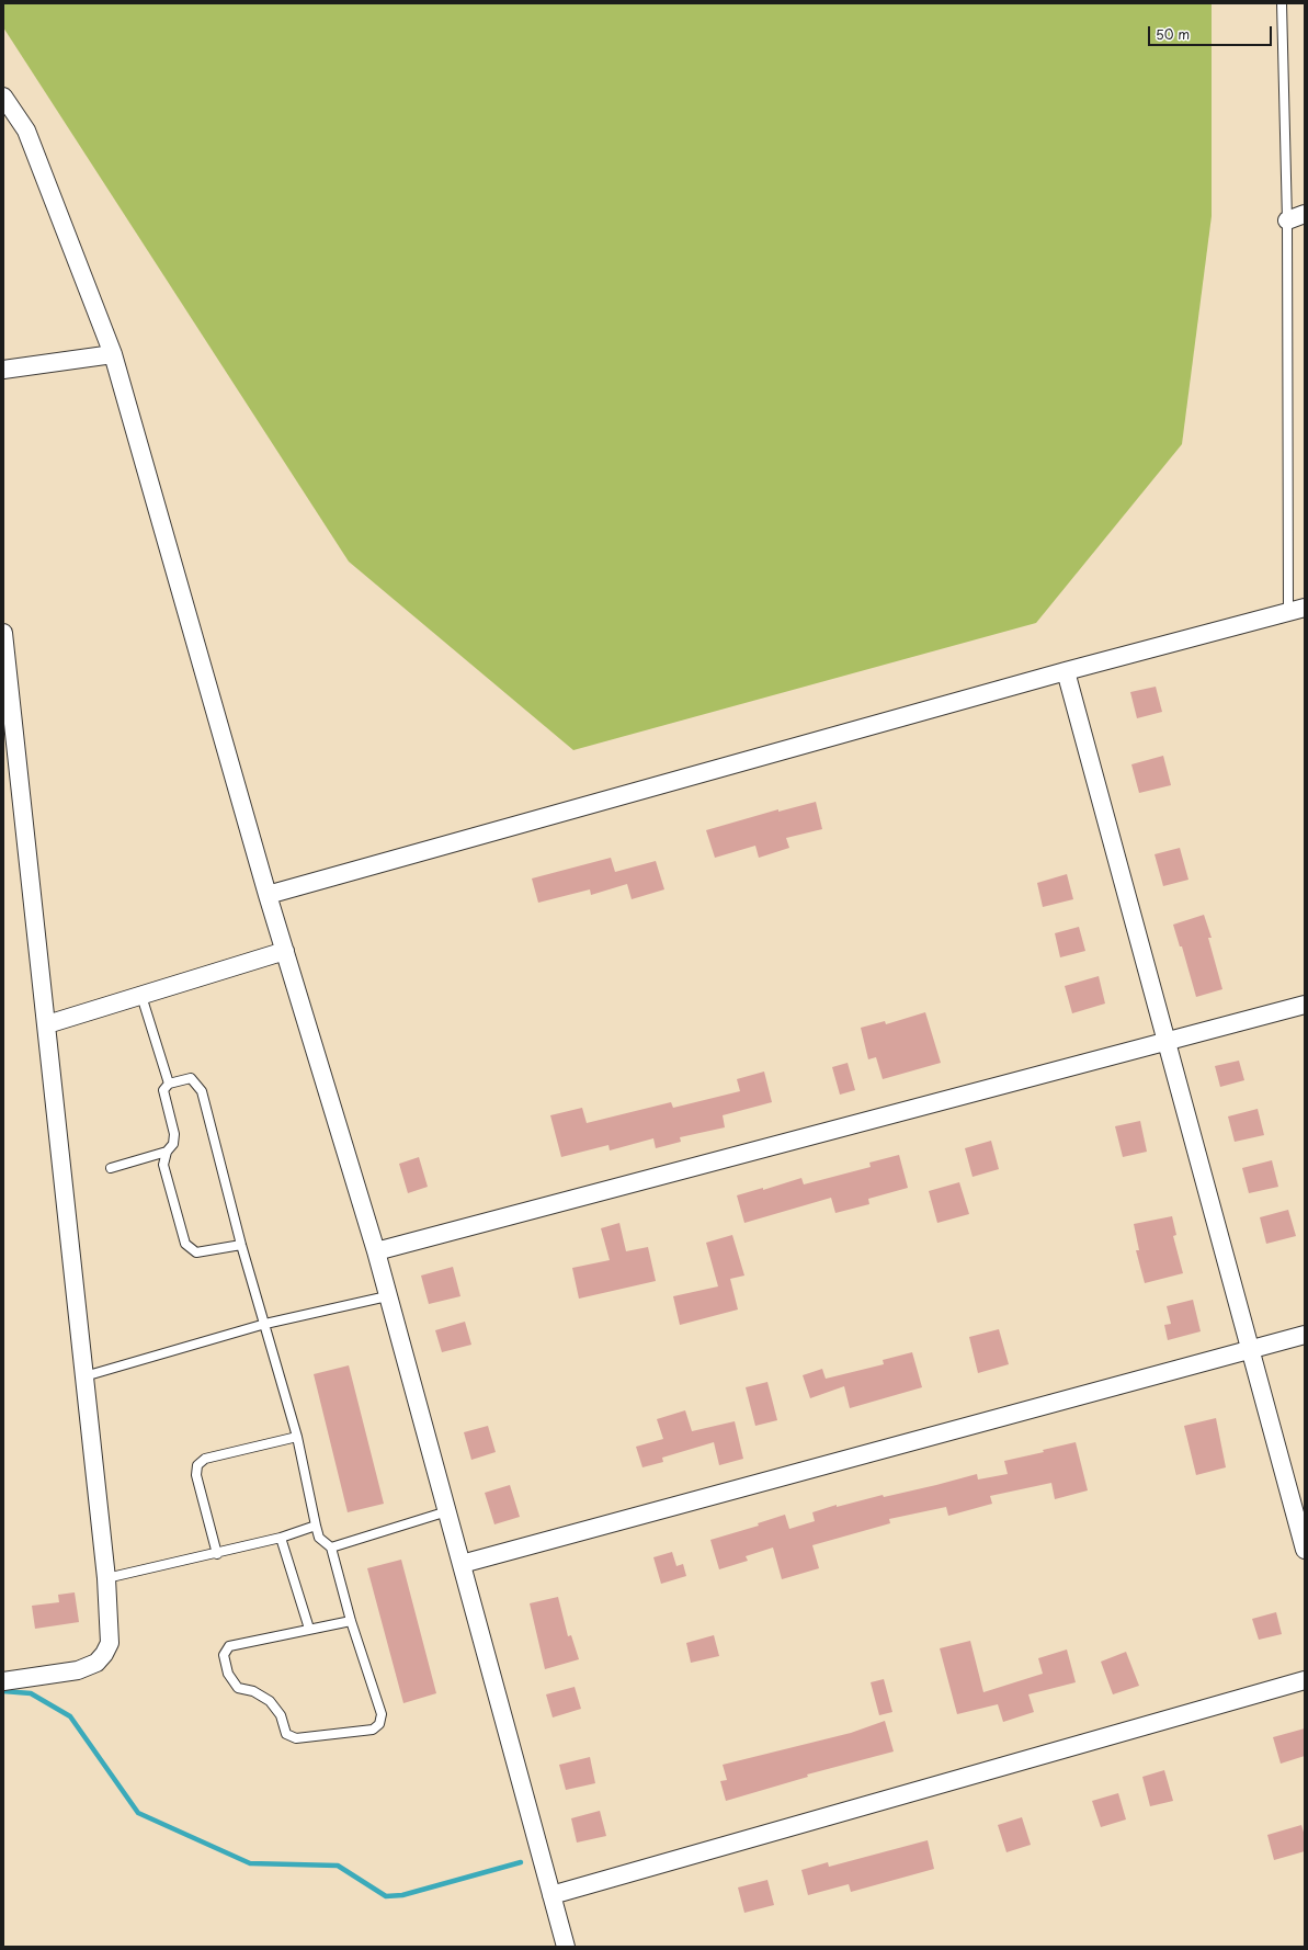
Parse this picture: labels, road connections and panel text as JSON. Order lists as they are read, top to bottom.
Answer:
{
  "scale_bar": "50 m"
}
